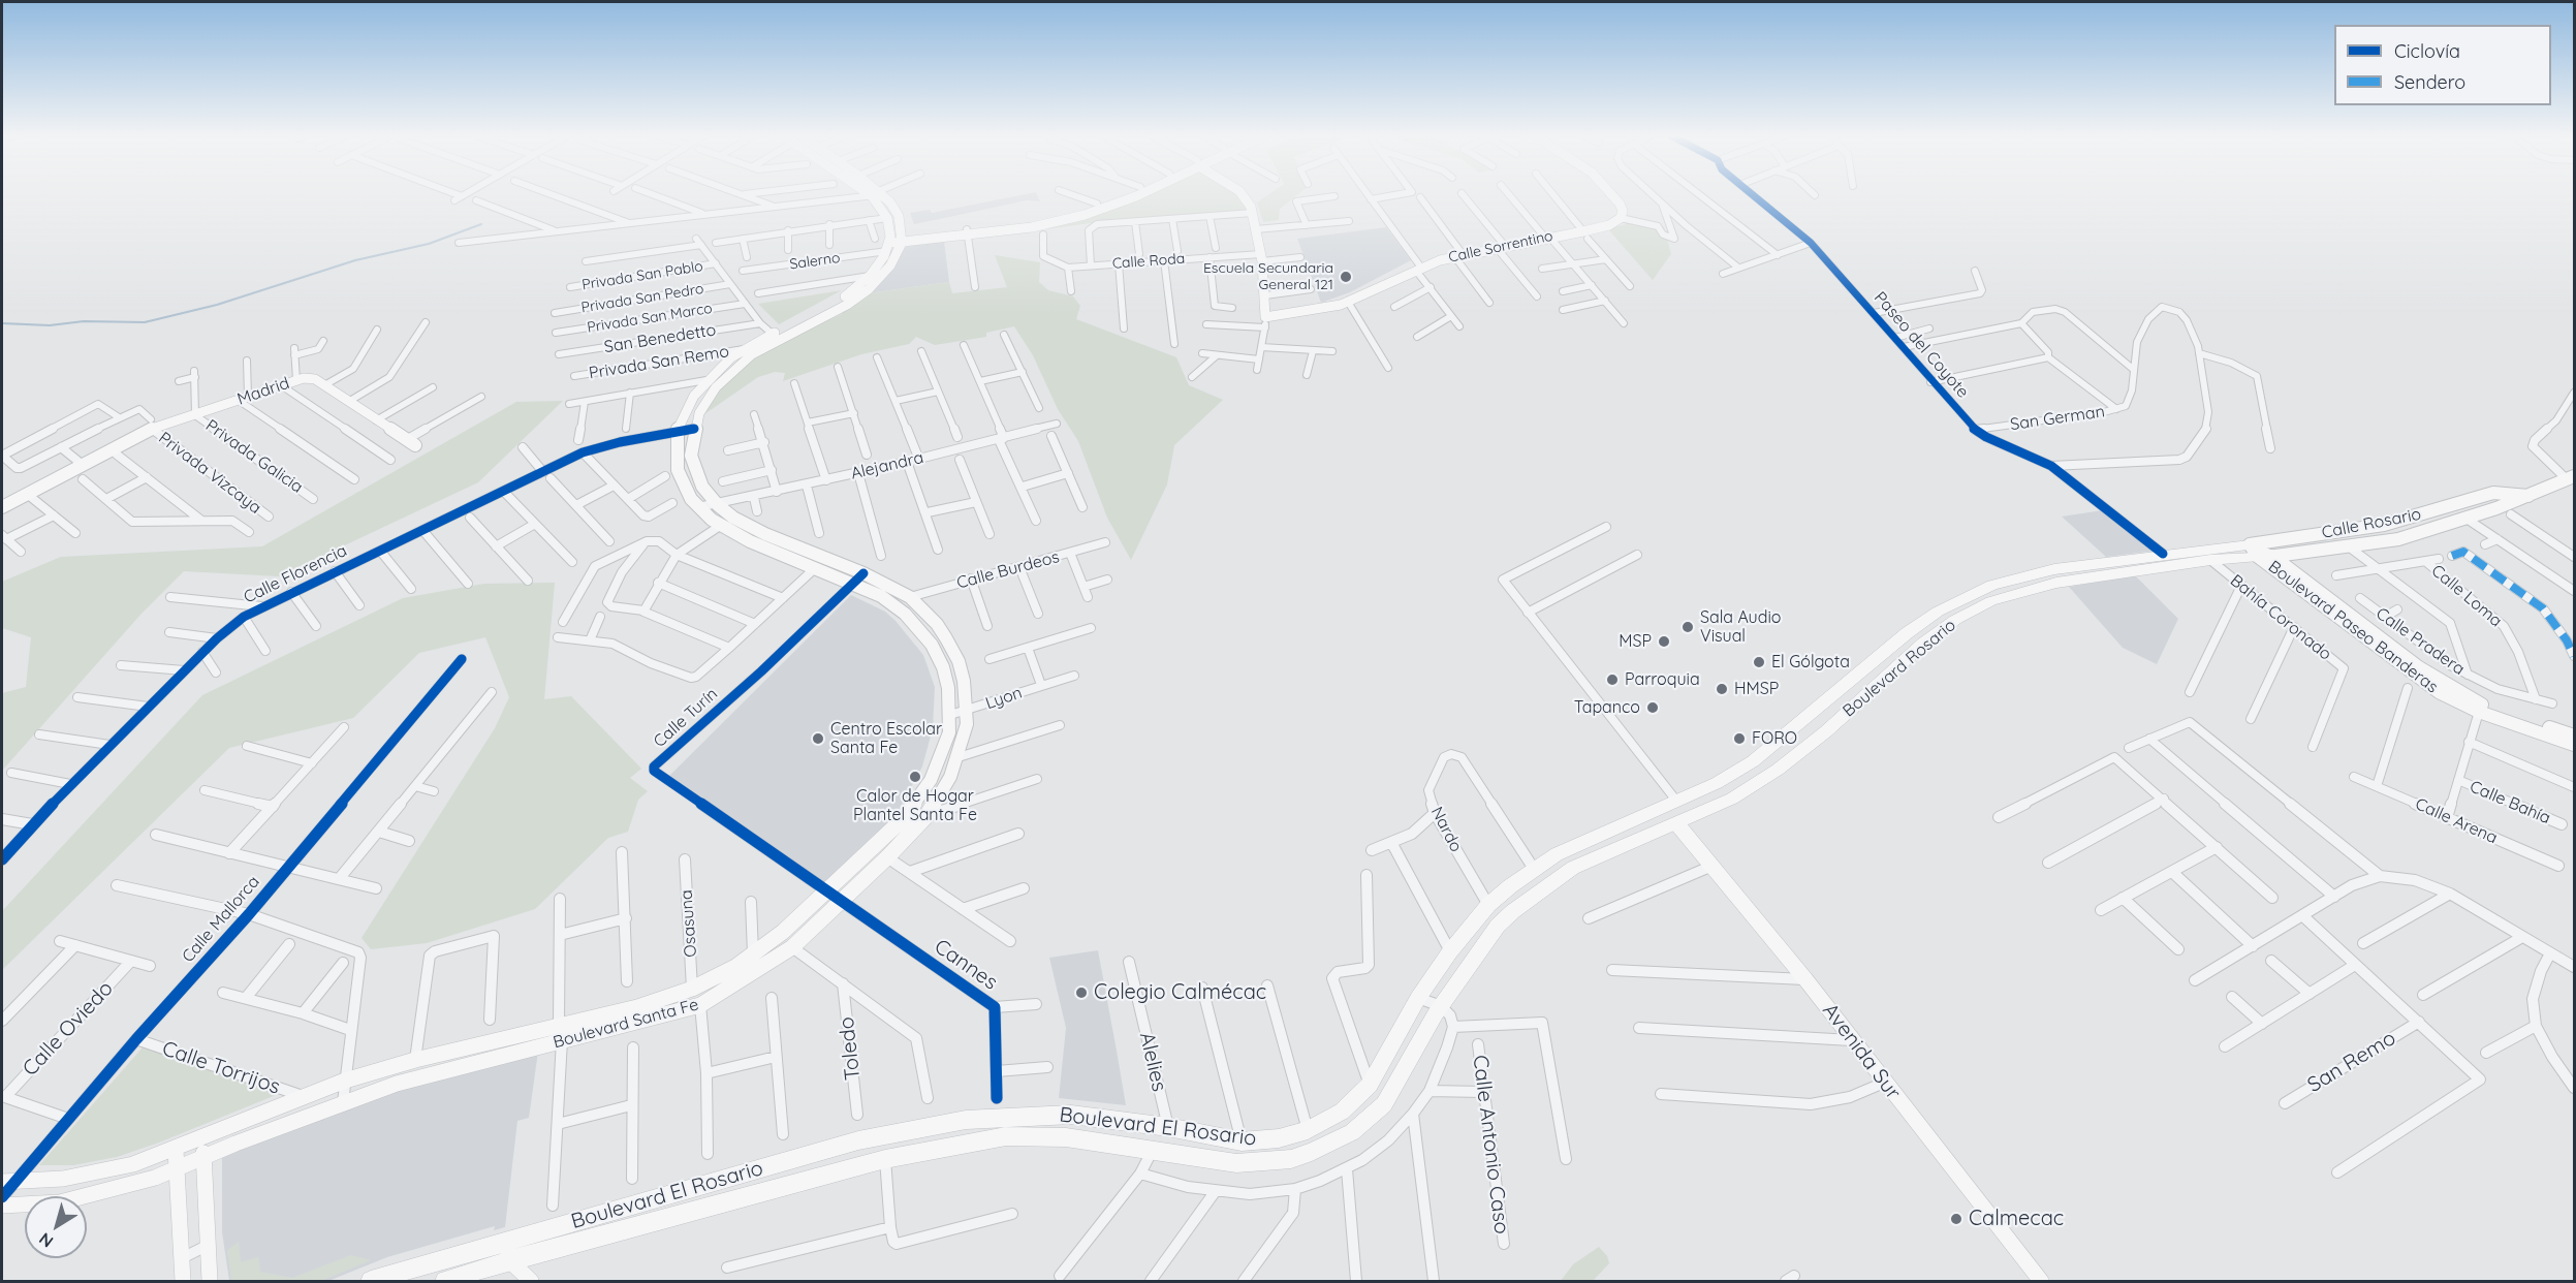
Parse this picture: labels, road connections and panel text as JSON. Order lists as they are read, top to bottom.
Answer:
{
  "streets": {
    "main road": [
      "Calle Sorrentino",
      "Madrid",
      "Calle Rosario",
      "Boulevard Paseo Banderas",
      "Boulevard Rosario",
      "Boulevard Santa Fe",
      "Avenida Sur",
      "Boulevard El Rosario"
    ],
    "street": [
      "Salerno",
      "Calle Roda",
      "Privada San Pablo",
      "Privada San Pedro",
      "Privada San Marco",
      "San Benedetto",
      "Paseo del Coyote",
      "Privada San Remo",
      "San German",
      "Privada Galicia",
      "Alejandra",
      "Privada Vizcaya",
      "Calle Burdeos",
      "Calle Florencia",
      "Calle Loma",
      "Bahía Coronado",
      "Calle Pradera",
      "Lyon",
      "Calle Turín",
      "Calle Bahía",
      "Calle Arena",
      "Nardo",
      "Calle Mallorca",
      "Osasuna",
      "Cannes",
      "Calle Oviedo",
      "Toledo",
      "Alelies",
      "San Remo",
      "Calle Torrijos",
      "Calle Antonio Caso"
    ]
  },
  "crossings": [
    ["Salerno", "Boulevard Santa Fe"],
    ["Paseo del Coyote", "San German"],
    ["Paseo del Coyote", "Boulevard Rosario"],
    ["Privada San Remo", "Boulevard Santa Fe"],
    ["Madrid", "Privada Galicia"],
    ["Madrid", "Privada Vizcaya"],
    ["Alejandra", "Boulevard Santa Fe"],
    ["Calle Rosario", "Boulevard Paseo Banderas"],
    ["Calle Rosario", "Boulevard Rosario"],
    ["Calle Burdeos", "Boulevard Santa Fe"],
    ["Calle Florencia", "Boulevard Santa Fe"],
    ["Calle Loma", "Calle Pradera"],
    ["Bahía Coronado", "Boulevard Rosario"],
    ["Boulevard Paseo Banderas", "Boulevard Rosario"],
    ["Boulevard Rosario", "Avenida Sur"],
    ["Boulevard Rosario", "Boulevard El Rosario"],
    ["Lyon", "Boulevard Santa Fe"],
    ["Calle Turín", "Cannes"],
    ["Calle Turín", "Boulevard Santa Fe"],
    ["Nardo", "Boulevard El Rosario"],
    ["Calle Mallorca", "Boulevard Santa Fe"],
    ["Calle Mallorca", "Calle Oviedo"],
    ["Calle Mallorca", "Calle Torrijos"],
    ["Osasuna", "Boulevard Santa Fe"],
    ["Cannes", "Boulevard Santa Fe"],
    ["Boulevard Santa Fe", "Calle Torrijos"],
    ["Avenida Sur", "Boulevard El Rosario"],
    ["Alelies", "Boulevard El Rosario"]
  ],
  "places": [
    "Escuela Secundaria General 121",
    "Sala Audio Visual",
    "MSP",
    "El Gólgota",
    "Parroquia",
    "HMSP",
    "Tapanco",
    "Centro Escolar Santa Fe",
    "FORO",
    "Calor de Hogar Plantel Santa Fe",
    "Colegio Calmécac",
    "Calmecac"
  ],
  "legend": ["Ciclovía", "Sendero"],
  "north": "bottom left"
}
